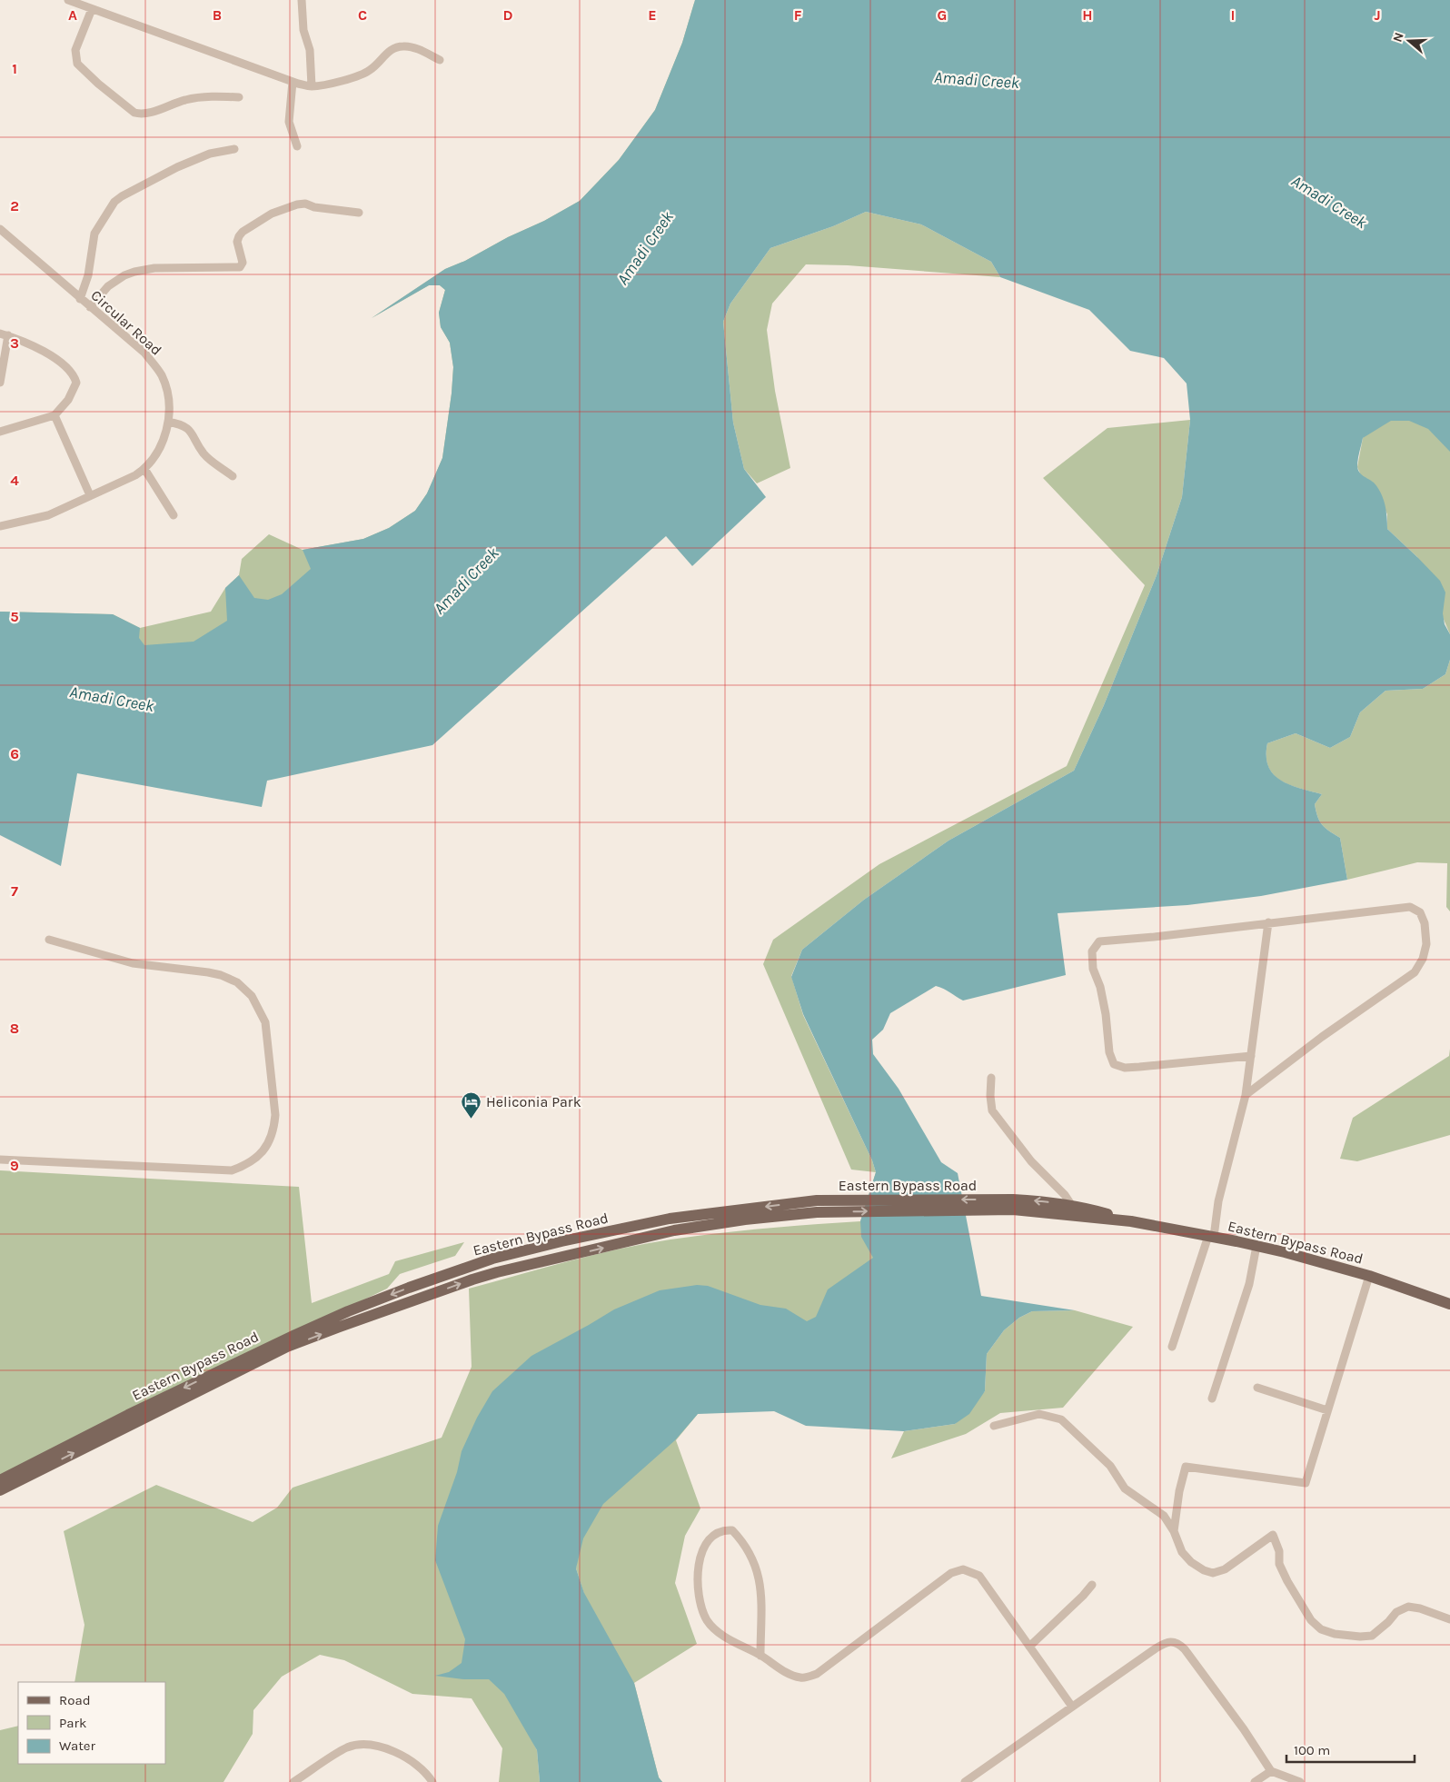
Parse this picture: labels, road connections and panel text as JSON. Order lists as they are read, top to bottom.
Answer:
{
  "streets": {
    "main road": ["Eastern Bypass Road"],
    "street": ["Circular Road"]
  },
  "water": ["Amadi Creek"],
  "places": {
    "hotel": ["Heliconia Park"]
  },
  "legend": ["Road", "Park", "Water"],
  "scale_bar": "100 m",
  "north": "left",
  "grid": {
    "columns": [
      "A",
      "B",
      "C",
      "D",
      "E",
      "F",
      "G",
      "H",
      "I",
      "J"
    ],
    "rows": [
      "1",
      "2",
      "3",
      "4",
      "5",
      "6",
      "7",
      "8",
      "9"
    ]
  }
}
